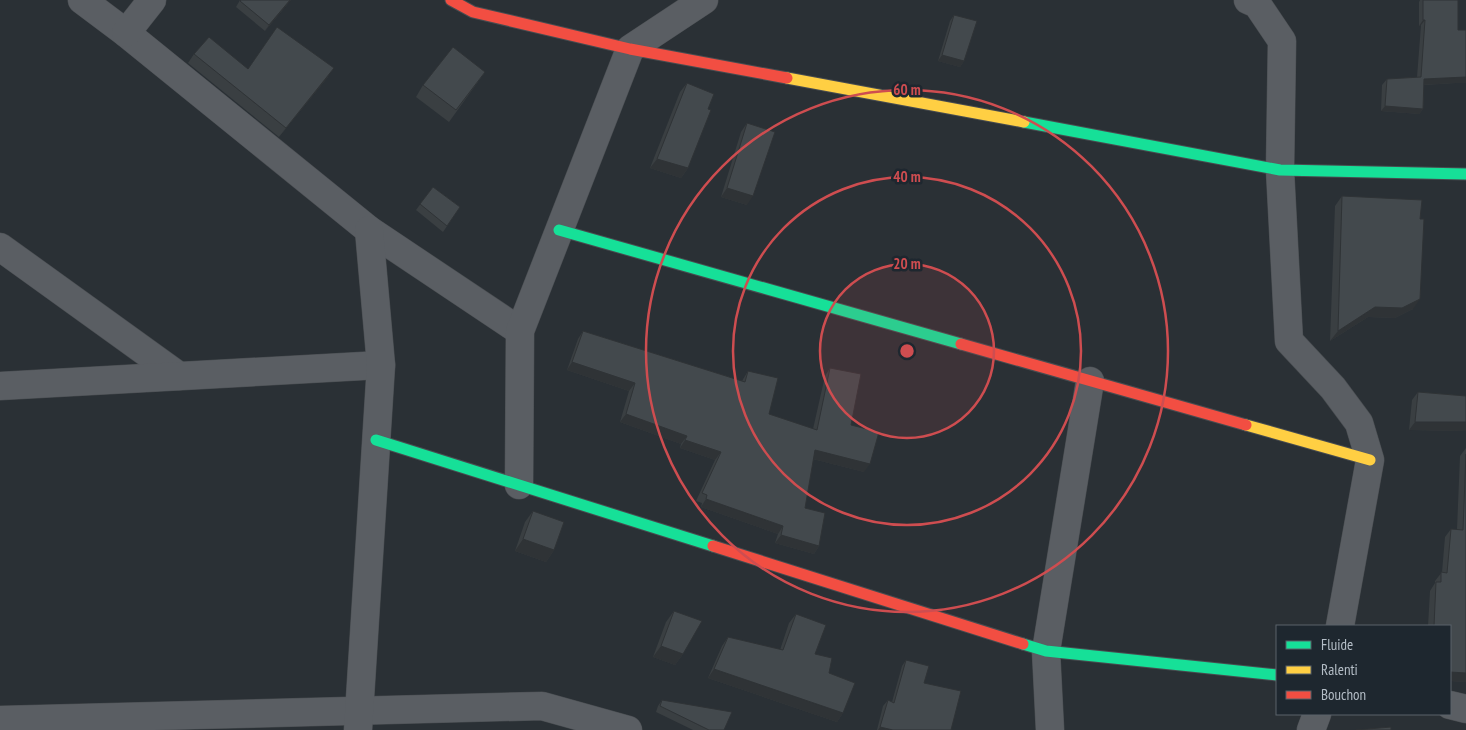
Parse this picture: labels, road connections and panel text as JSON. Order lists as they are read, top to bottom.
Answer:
{
  "legend": ["Fluide", "Ralenti", "Bouchon"],
  "rings": ["60 m", "40 m", "20 m"]
}
